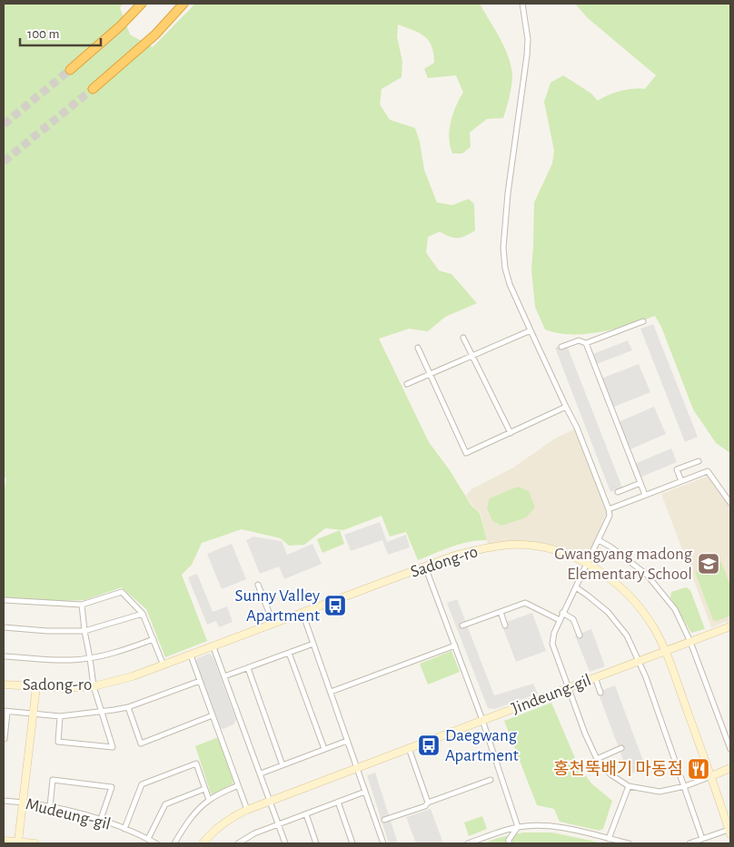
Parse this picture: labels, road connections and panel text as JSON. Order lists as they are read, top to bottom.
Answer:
{
  "streets": {
    "street": ["Sadong-ro", "Jindeung-gil", "Mudeung-gil"]
  },
  "crossings": [
    ["Sadong-ro", "Jindeung-gil"]
  ],
  "places": {
    "school or university": ["Gwangyang madong Elementary School"],
    "bus stop": ["Sunny Valley Apartment", "Daegwang Apartment"],
    "restaurant": ["홍천뚝배기 마동점"]
  },
  "scale_bar": "100 m"
}
